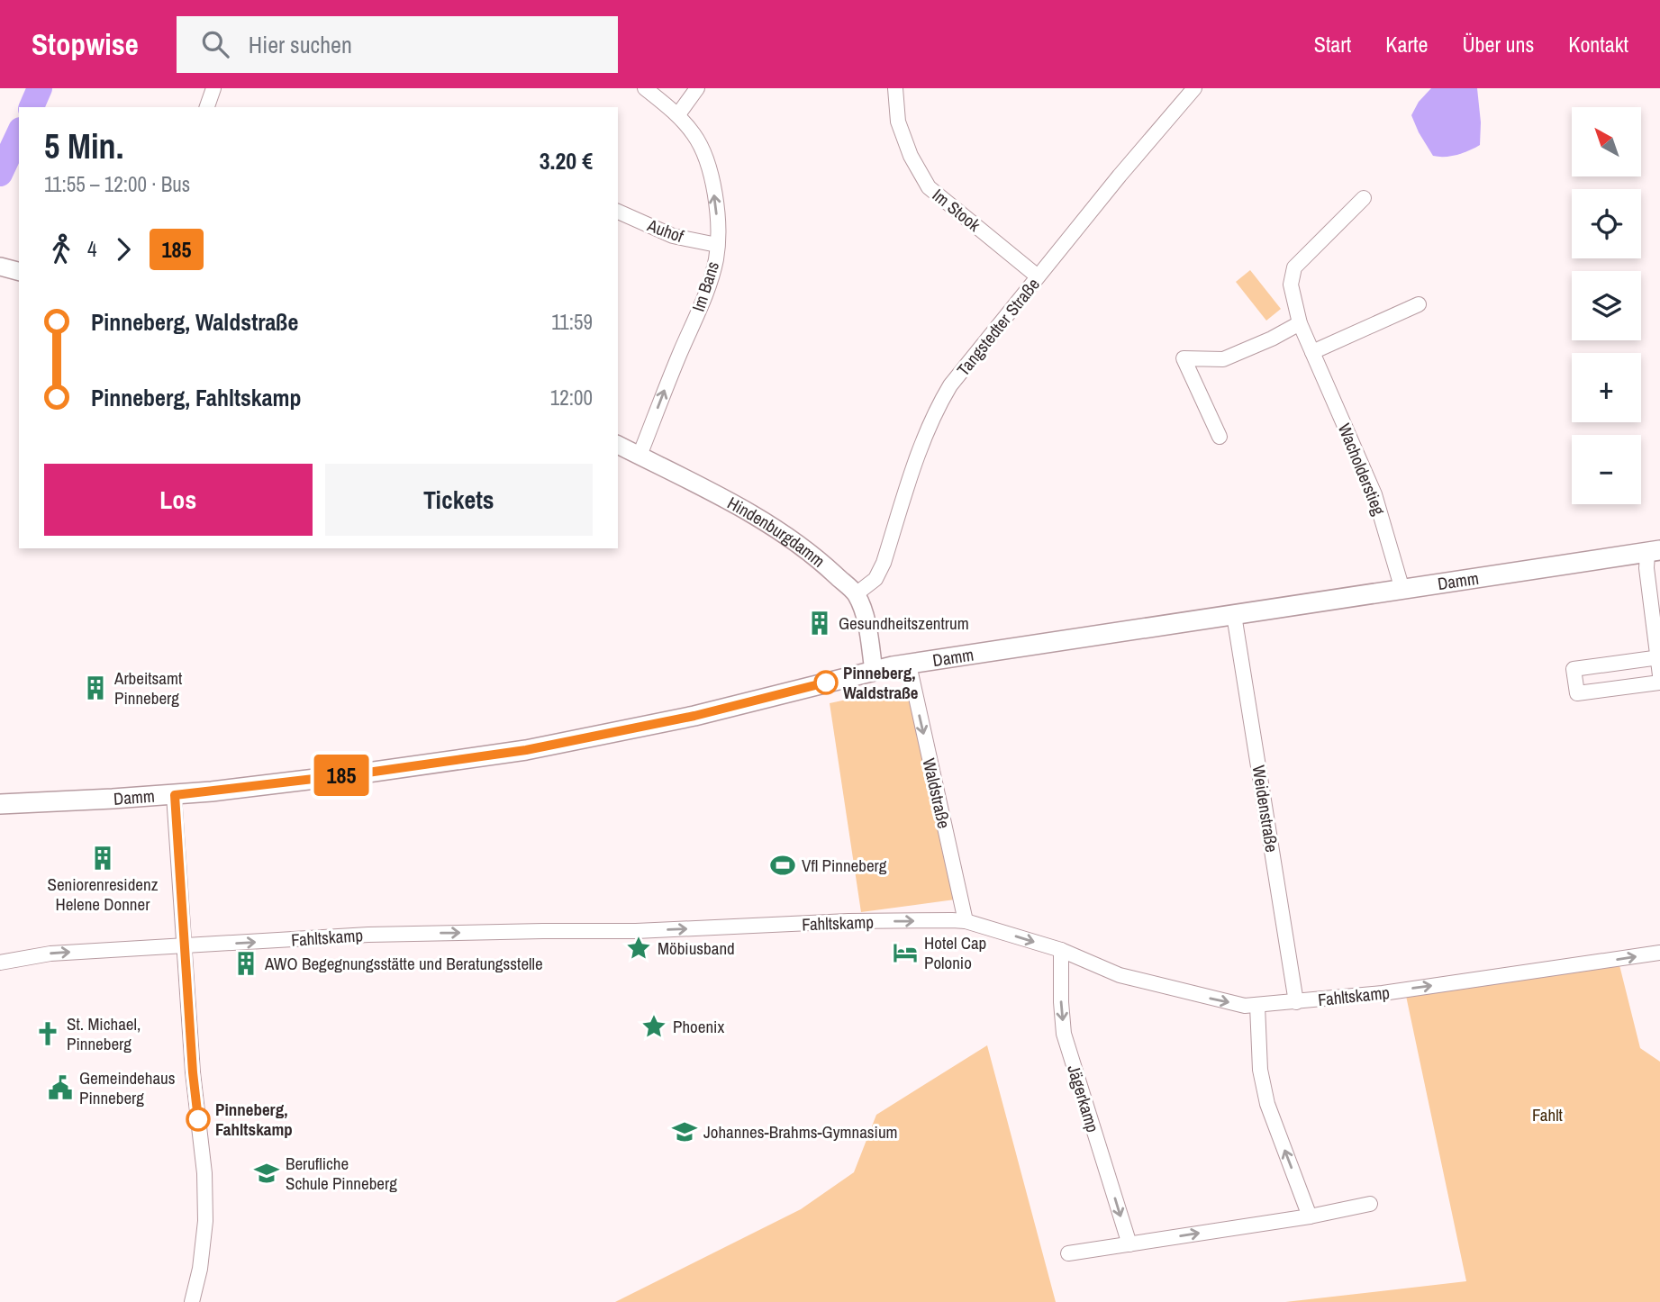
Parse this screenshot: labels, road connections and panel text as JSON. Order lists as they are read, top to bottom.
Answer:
{
  "streets": {
    "main road": ["Damm"],
    "street": [
      "Im Stook",
      "Auhof",
      "Im Bans",
      "Tangstedter Straße",
      "Wacholderstieg",
      "Hindenburgdamm",
      "Waldstraße",
      "Weidenstraße",
      "Fahltskamp",
      "Jägerkamp"
    ]
  },
  "crossings": [
    ["Im Stook", "Tangstedter Straße"],
    ["Auhof", "Im Bans"],
    ["Im Bans", "Hindenburgdamm"],
    ["Tangstedter Straße", "Hindenburgdamm"],
    ["Wacholderstieg", "Damm"],
    ["Hindenburgdamm", "Damm"],
    ["Damm", "Waldstraße"],
    ["Damm", "Weidenstraße"],
    ["Waldstraße", "Fahltskamp"],
    ["Weidenstraße", "Fahltskamp"],
    ["Fahltskamp", "Jägerkamp"]
  ],
  "one_way": [
    "Im Bans",
    "Waldstraße",
    "Fahltskamp",
    "Jägerkamp"
  ],
  "parks": ["Fahlt"],
  "places": {
    "building": [
      "Gesundheitszentrum",
      "Arbeitsamt Pinneberg",
      "Seniorenresidenz Helene Donner",
      "AWO Begegnungsstätte und Beratungsstelle"
    ],
    "other": ["Pinneberg, Waldstraße", "Pinneberg, Fahltskamp"],
    "sports": ["Vfl Pinneberg"],
    "place": ["Möbiusband", "Phoenix"],
    "hotel": ["Hotel Cap Polonio"],
    "church": ["St. Michael, Pinneberg"],
    "public building": ["Gemeindehaus Pinneberg"],
    "school or university": ["Johannes-Brahms-Gymnasium", "Berufliche Schule Pinneberg"]
  },
  "lines": ["bus line 185"],
  "north": "top left",
  "page": {
    "header": "Stopwise",
    "search": "Hier suchen",
    "nav": [
      "Start",
      "Karte",
      "Über uns",
      "Kontakt"
    ],
    "on_map": "185",
    "map_buttons": ["+", "−"],
    "heading": ["5 Min.", "11:55 – 12:00 · Bus", "3.20 €"],
    "legs": ["4", "185"],
    "list": [
      {
        "name": "Pinneberg, Waldstraße",
        "value": "11:59"
      },
      {
        "name": "Pinneberg, Fahltskamp",
        "value": "12:00"
      }
    ],
    "buttons": ["Los", "Tickets"]
  }
}
